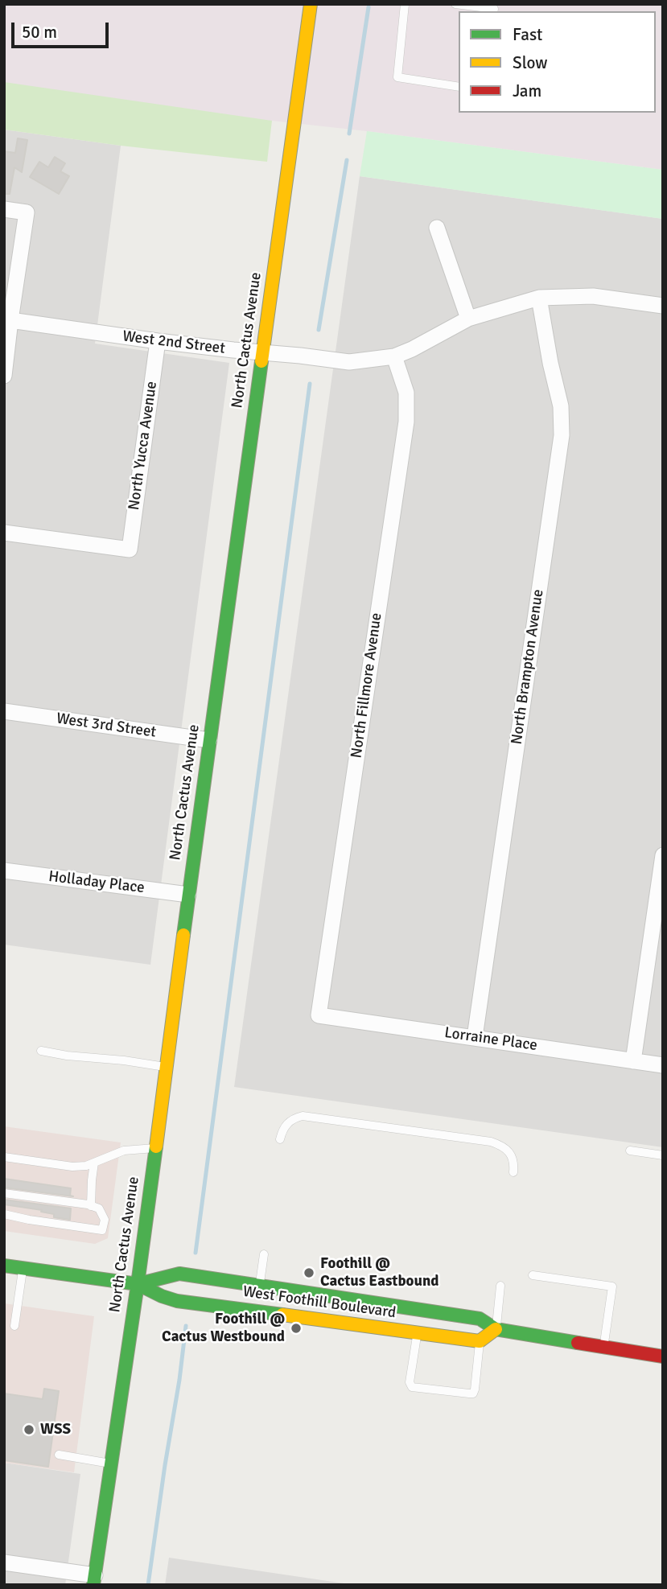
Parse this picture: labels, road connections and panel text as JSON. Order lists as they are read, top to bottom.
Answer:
{
  "streets": {
    "main road": ["North Cactus Avenue", "West Foothill Boulevard"],
    "street": [
      "West 2nd Street",
      "North Yucca Avenue",
      "North Brampton Avenue",
      "North Fillmore Avenue",
      "West 3rd Street",
      "Holladay Place",
      "Lorraine Place"
    ]
  },
  "crossings": [
    ["North Cactus Avenue", "West 2nd Street"],
    ["North Cactus Avenue", "West 3rd Street"],
    ["North Cactus Avenue", "Holladay Place"],
    ["North Cactus Avenue", "West Foothill Boulevard"],
    ["West 2nd Street", "North Yucca Avenue"],
    ["West 2nd Street", "North Brampton Avenue"],
    ["West 2nd Street", "North Fillmore Avenue"],
    ["North Brampton Avenue", "Lorraine Place"],
    ["North Fillmore Avenue", "Lorraine Place"]
  ],
  "places": ["Foothill @ Cactus Eastbound", "Foothill @ Cactus Westbound", "WSS"],
  "legend": ["Fast", "Slow", "Jam"],
  "scale_bar": "50 m"
}
